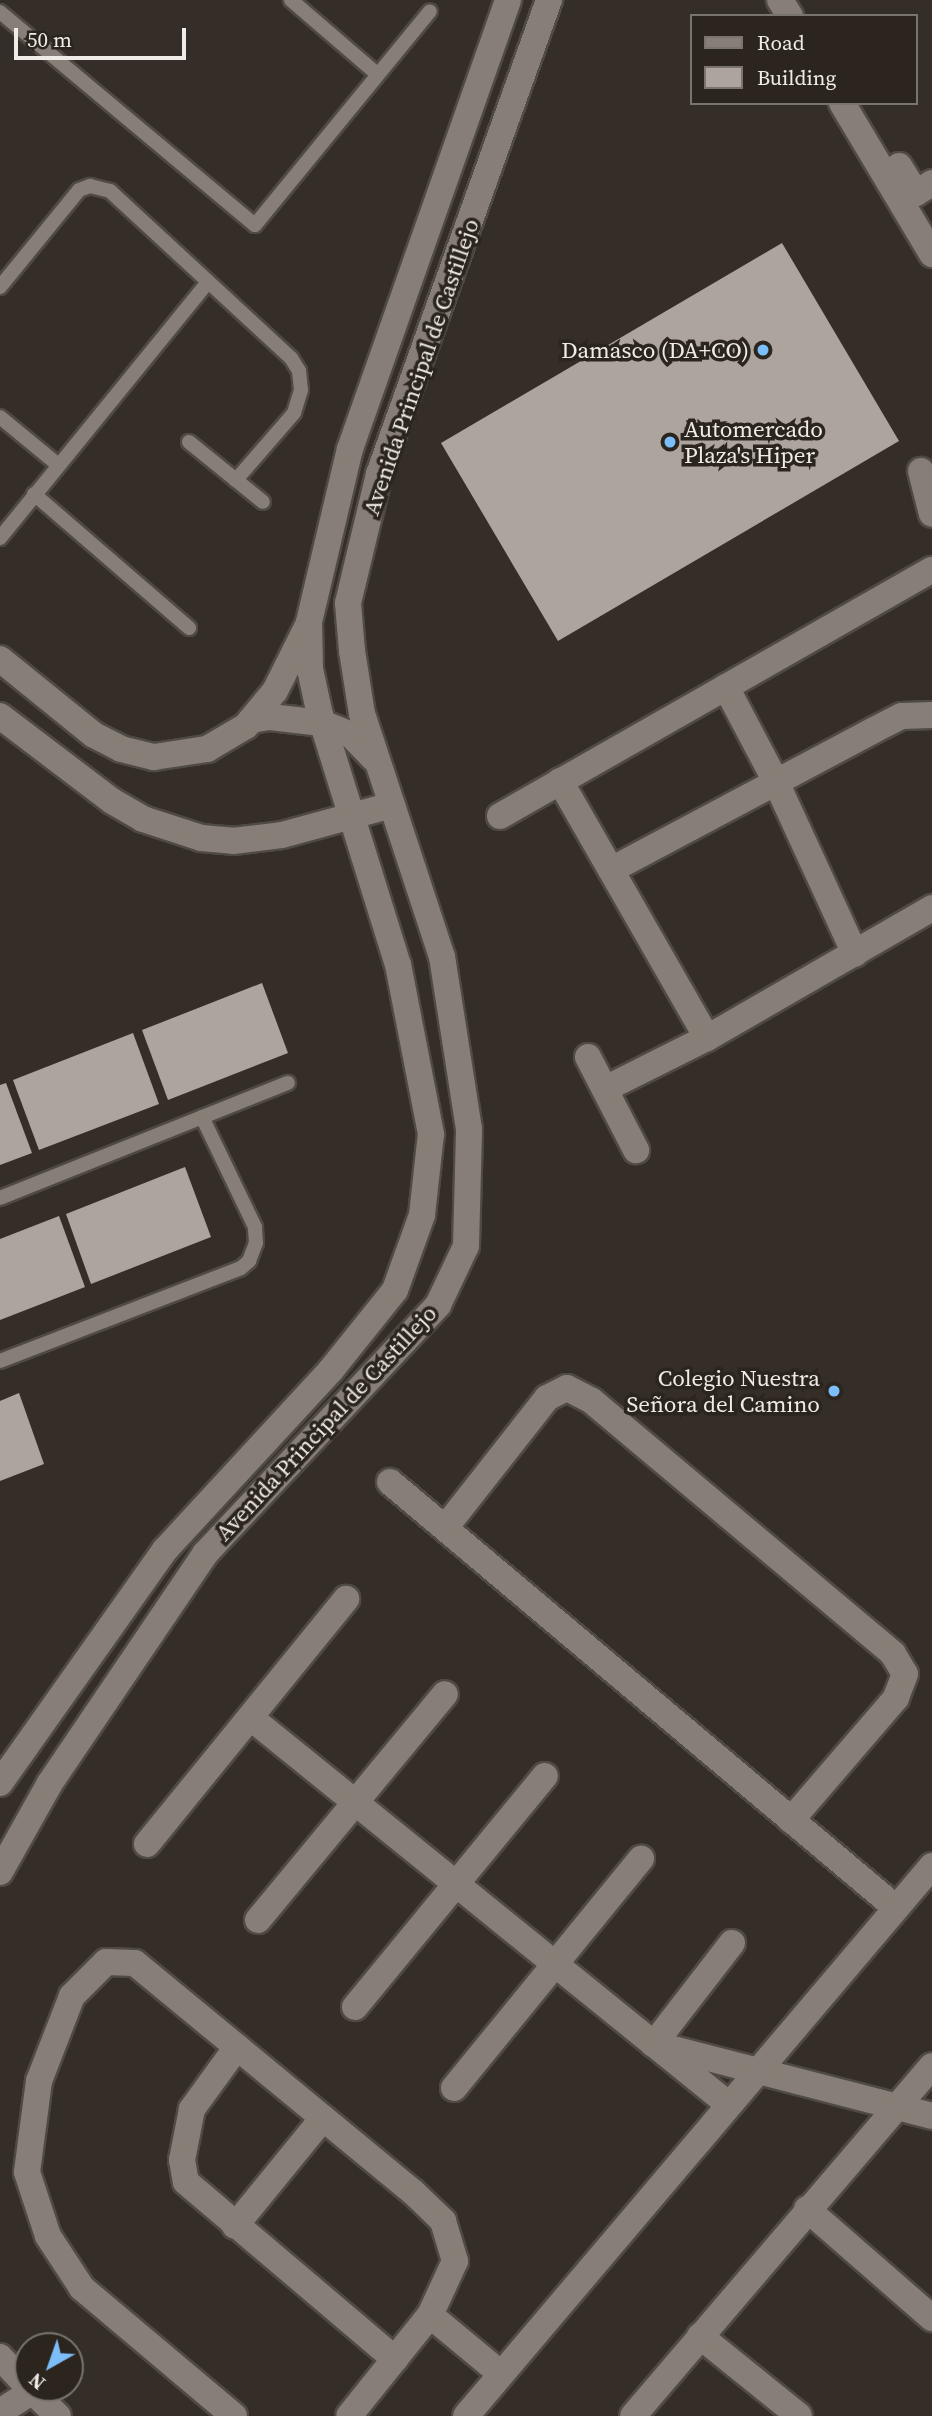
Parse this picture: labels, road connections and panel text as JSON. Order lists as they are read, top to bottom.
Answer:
{
  "streets": {
    "street": ["Avenida Principal de Castillejo"]
  },
  "places": ["Damasco (DA+CO)", "Automercado Plaza's Hiper", "Colegio Nuestra Señora del Camino"],
  "legend": ["Road", "Building"],
  "scale_bar": "50 m",
  "north": "bottom left"
}
